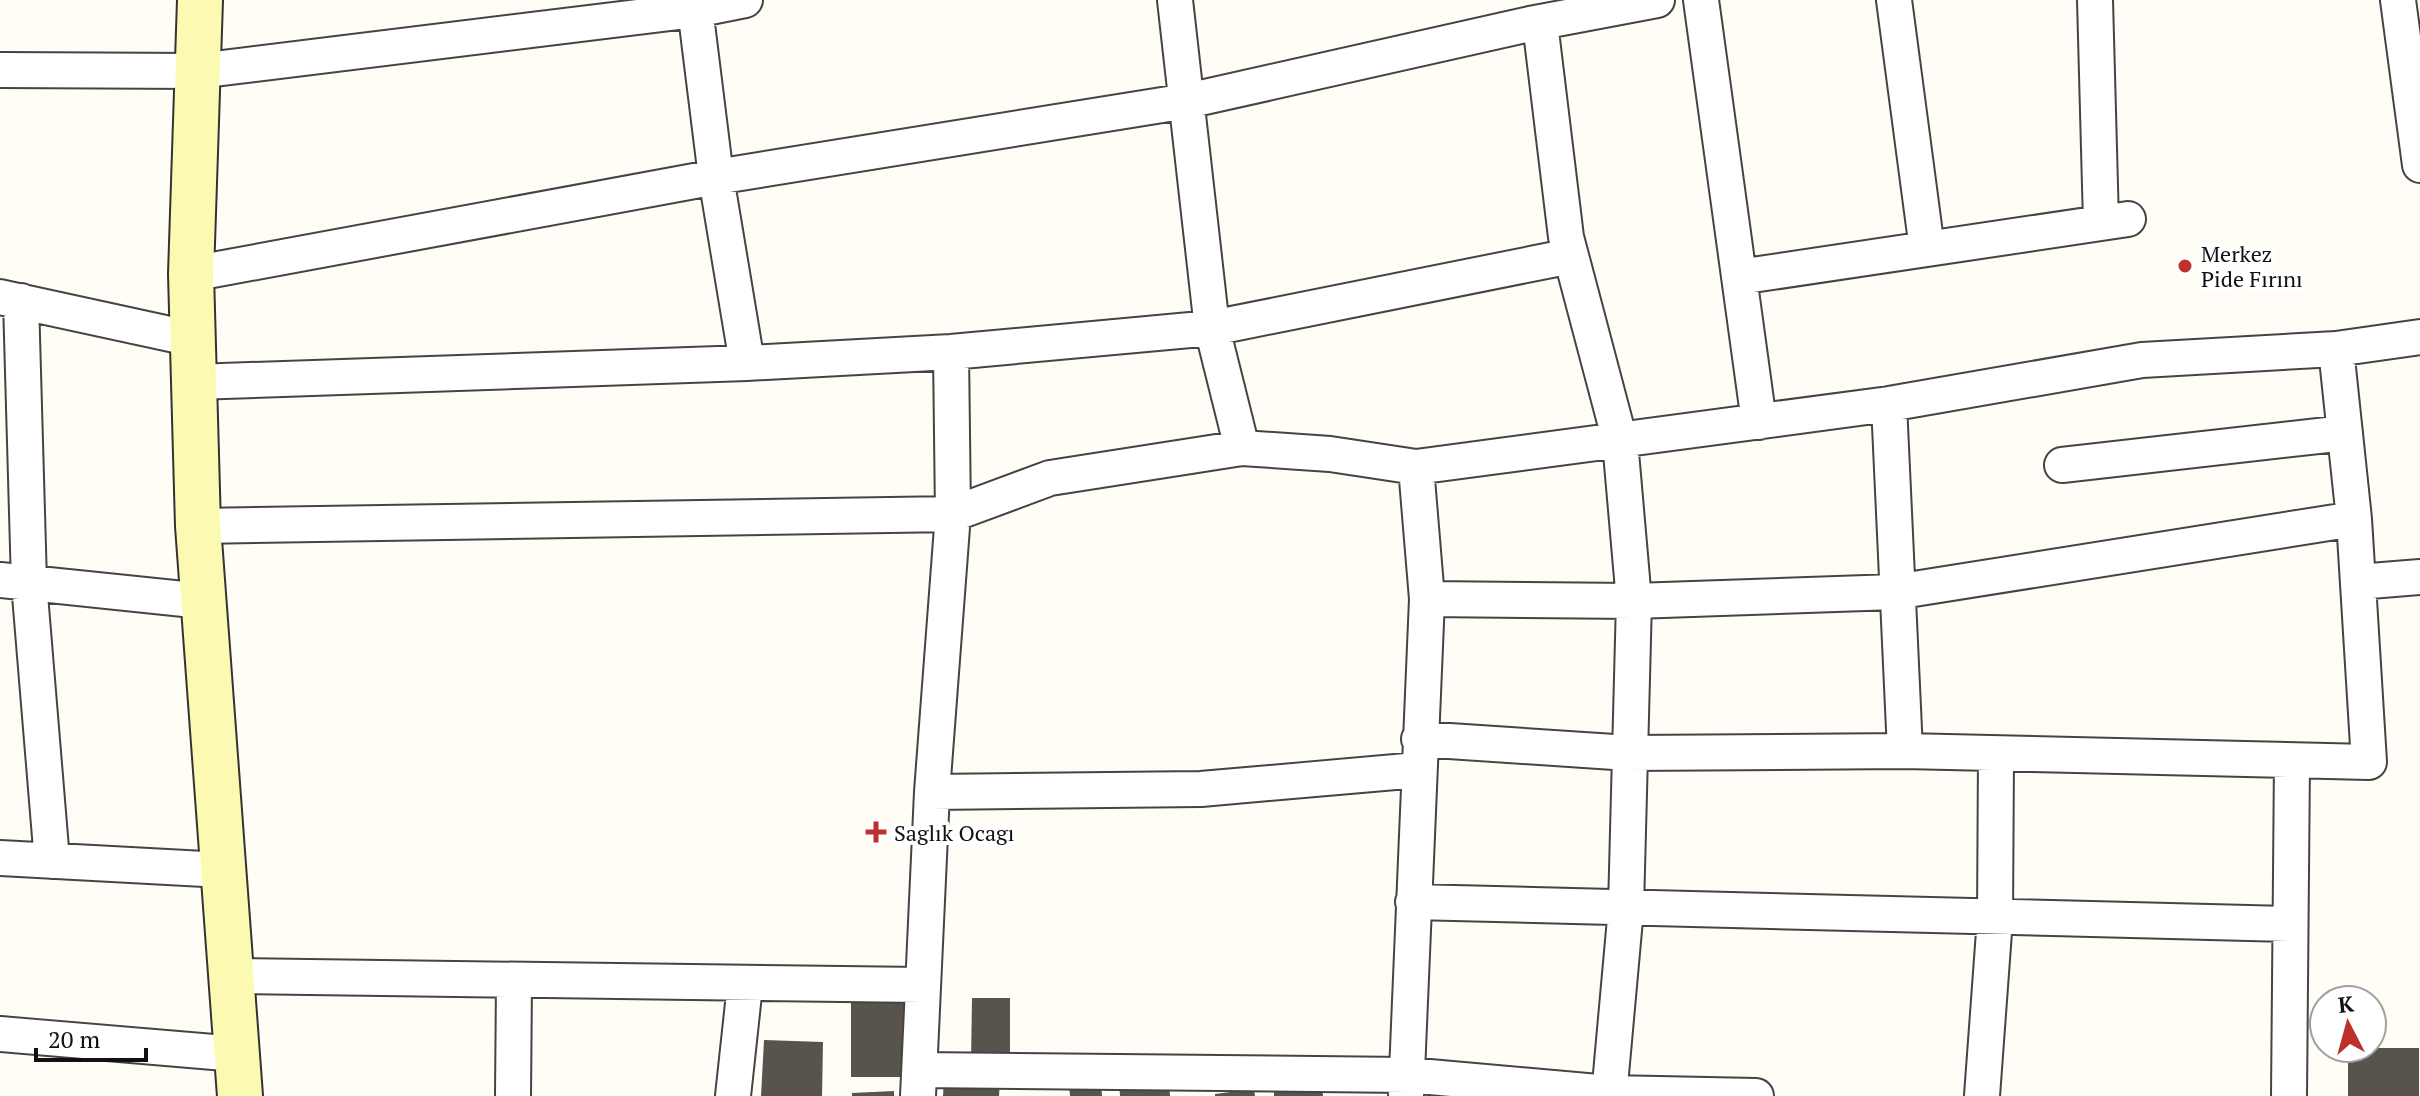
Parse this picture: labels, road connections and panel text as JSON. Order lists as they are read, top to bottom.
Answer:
{
  "places": {
    "other": ["Merkez Pide Fırını"],
    "health": ["Saglık Ocagı"]
  },
  "scale_bar": "20 m",
  "north": "top"
}
